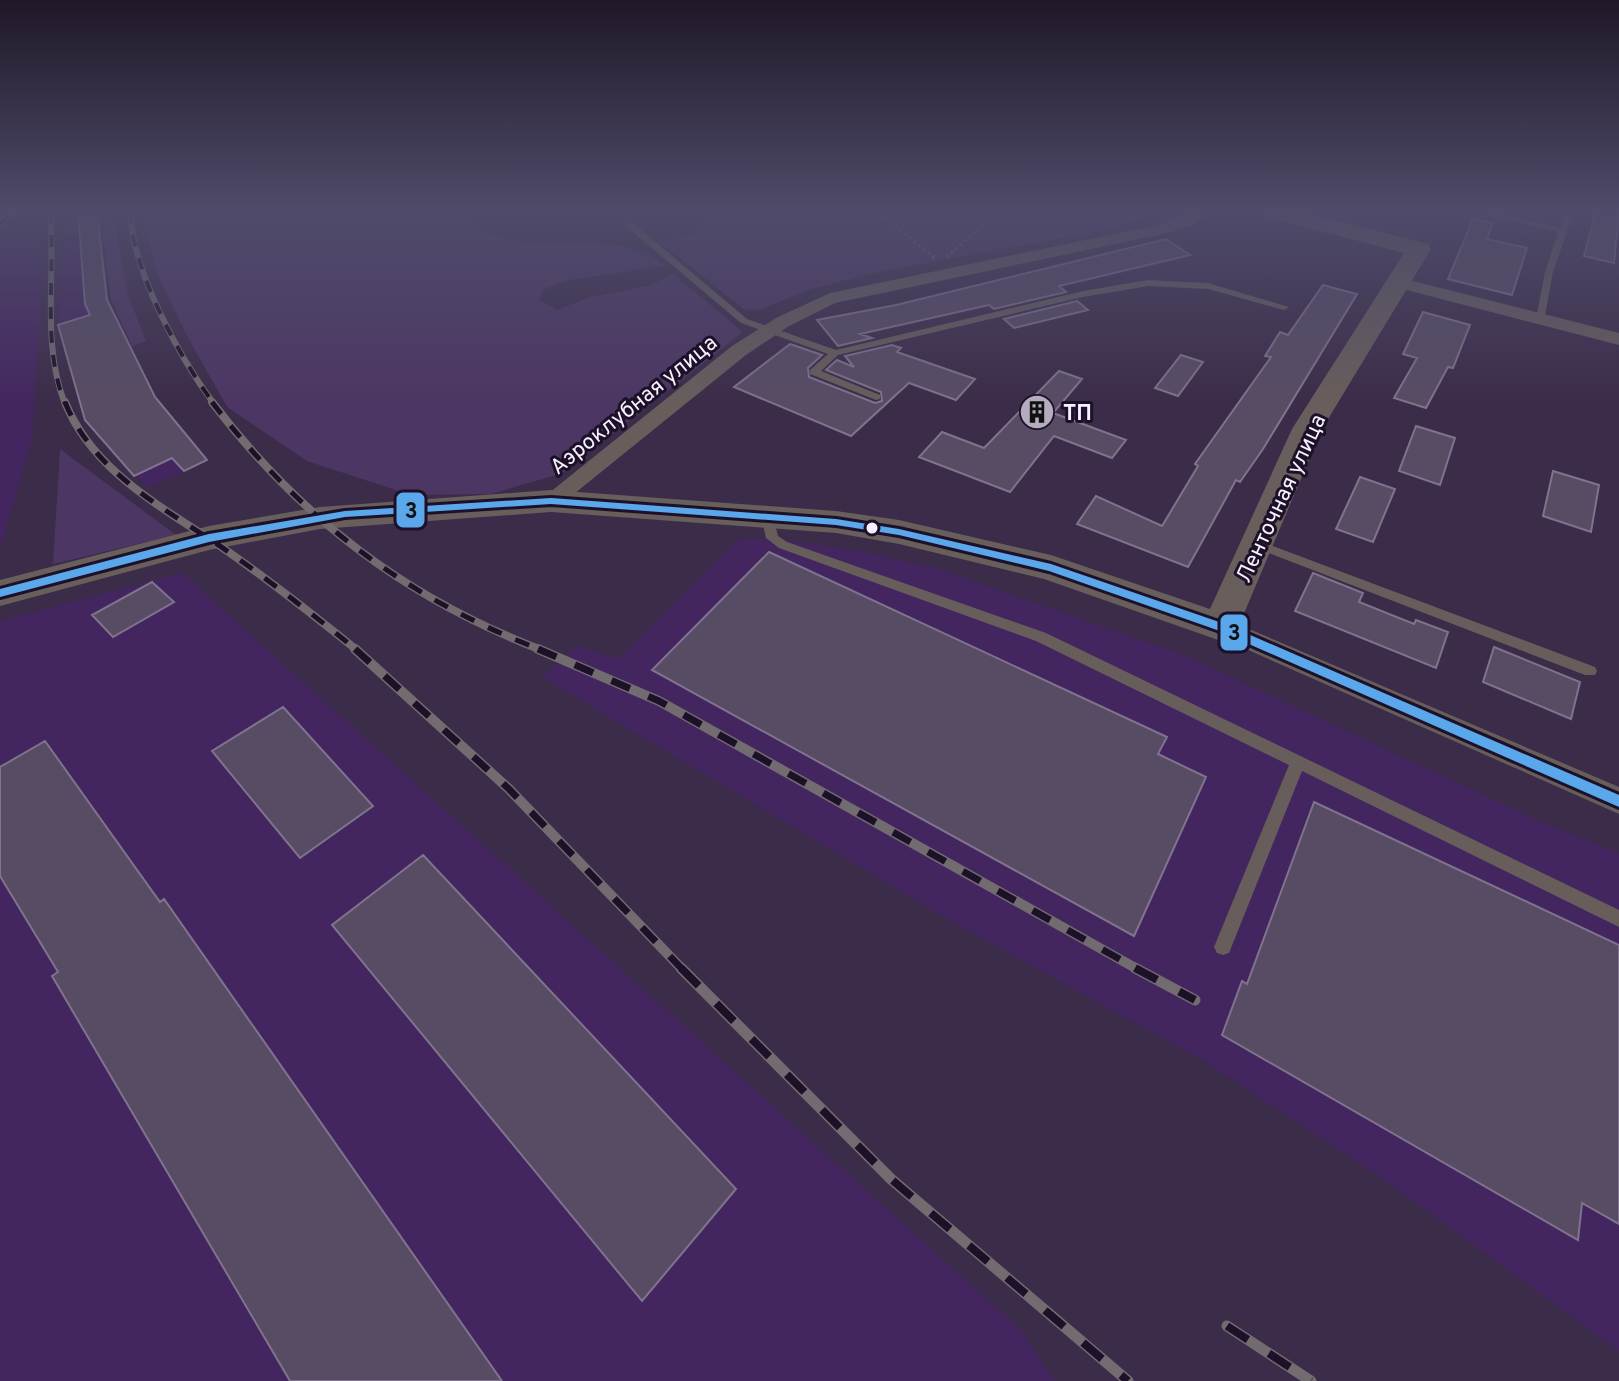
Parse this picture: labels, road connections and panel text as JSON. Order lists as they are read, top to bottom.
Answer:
{
  "streets": {
    "street": ["Аэроклубная улица", "Ленточная улица"]
  },
  "places": {
    "building": ["ТП"]
  },
  "lines": ["transit line 3"]
}
